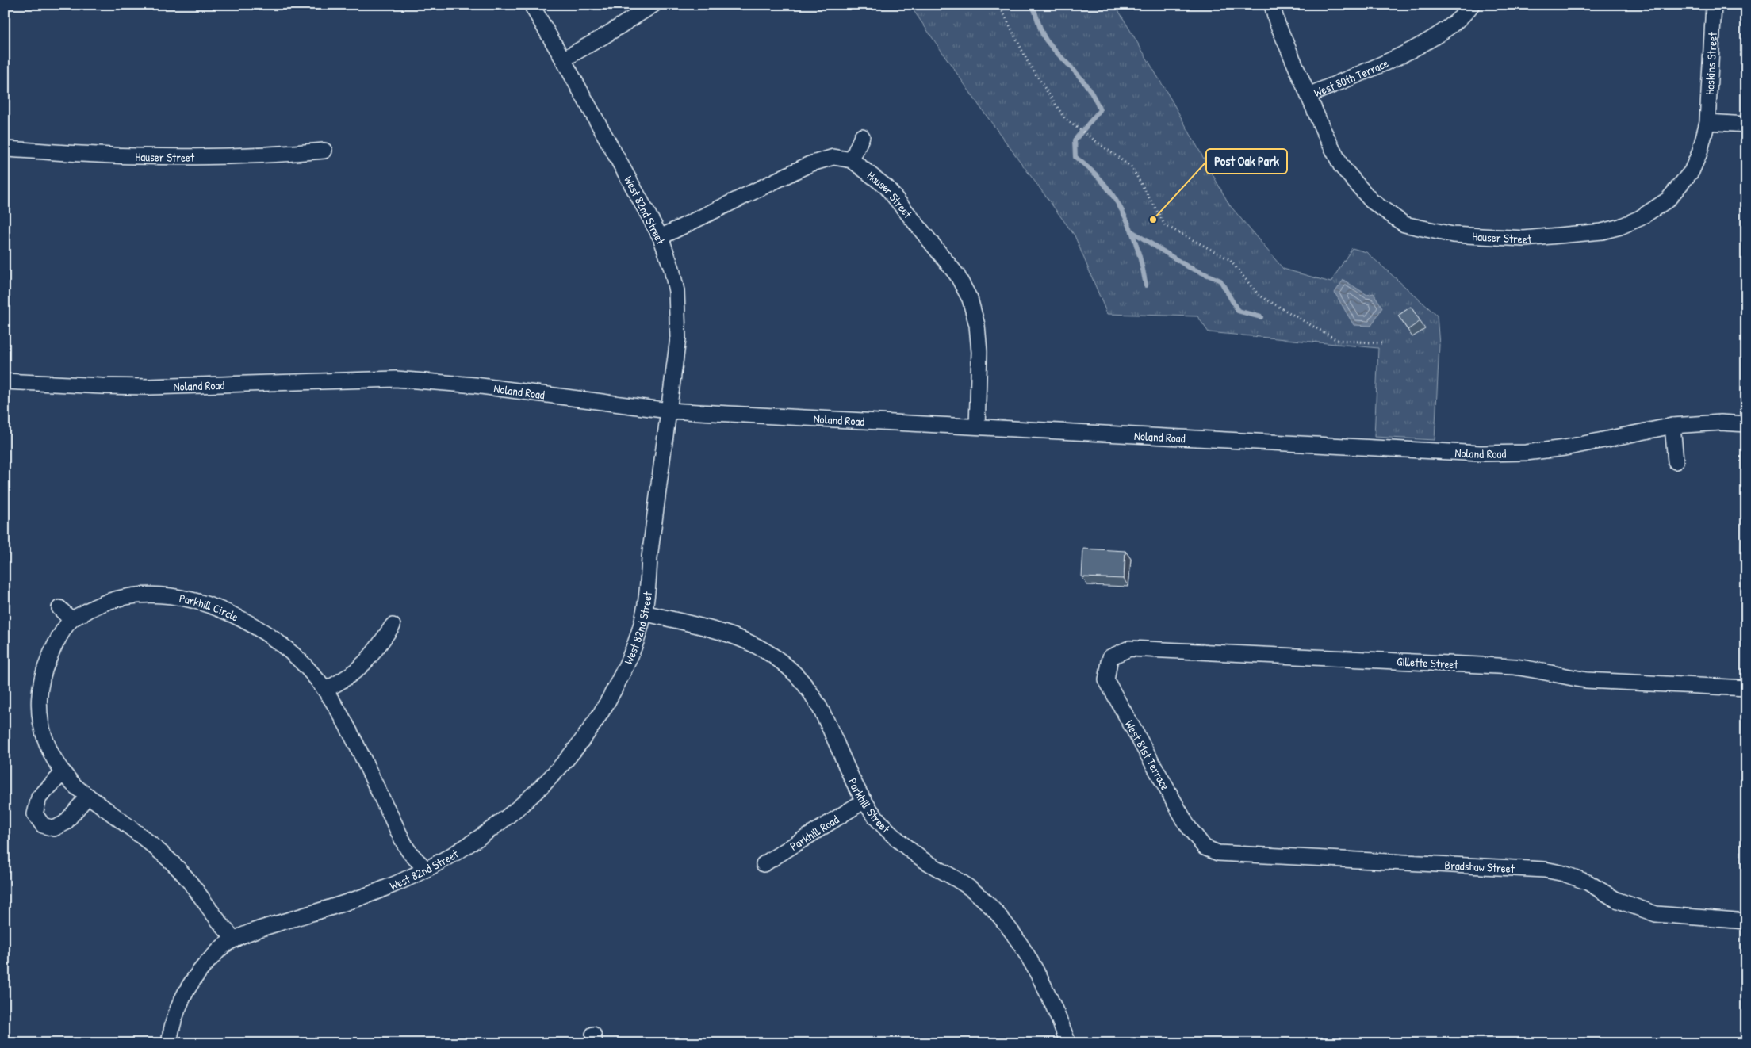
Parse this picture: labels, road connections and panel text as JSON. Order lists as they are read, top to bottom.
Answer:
{
  "streets": {
    "street": [
      "Haskins Street",
      "West 80th Terrace",
      "Hauser Street",
      "West 82nd Street",
      "Noland Road",
      "Parkhill Circle",
      "Gillette Street",
      "West 81st Terrace",
      "Parkhill Street",
      "Parkhill Road",
      "Bradshaw Street"
    ]
  },
  "crossings": [
    ["Haskins Street", "Hauser Street"],
    ["West 80th Terrace", "Hauser Street"],
    ["Hauser Street", "West 82nd Street"],
    ["Hauser Street", "Noland Road"],
    ["West 82nd Street", "Noland Road"],
    ["West 82nd Street", "Parkhill Circle"],
    ["West 82nd Street", "Parkhill Street"],
    ["Gillette Street", "West 81st Terrace"],
    ["West 81st Terrace", "Bradshaw Street"],
    ["Parkhill Street", "Parkhill Road"]
  ],
  "places": ["Post Oak Park"]
}
